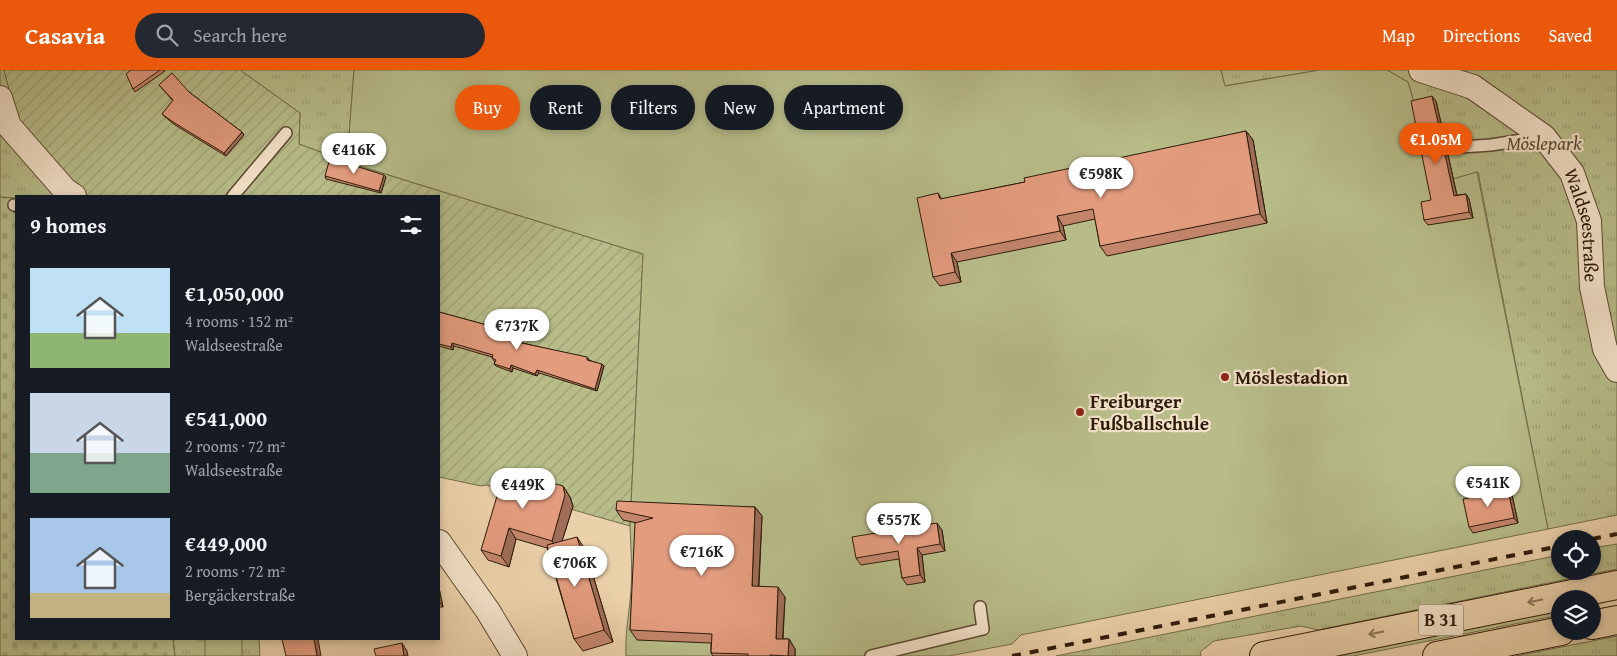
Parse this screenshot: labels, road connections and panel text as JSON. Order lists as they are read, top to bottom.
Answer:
{
  "streets": {
    "highway": ["B 31"],
    "street": ["Waldseestraße"]
  },
  "parks": ["Möslepark"],
  "places": ["Möslestadion", "Freiburger Fußballschule"],
  "page": {
    "header": "Casavia",
    "search": "Search here",
    "nav": ["Map", "Directions", "Saved"],
    "chip": [
      "Buy",
      "Rent",
      "Filters",
      "New",
      "Apartment"
    ],
    "price": [
      "€1.05M",
      "€416K",
      "€598K",
      "€737K",
      "€541K",
      "€449K",
      "€557K",
      "€716K",
      "€706K"
    ],
    "heading": "9 homes",
    "list": [
      {
        "name": "€1,050,000",
        "note": "4 rooms · 152 m² · Waldseestraße"
      },
      {
        "name": "€541,000",
        "note": "2 rooms · 72 m² · Waldseestraße"
      },
      {
        "name": "€449,000",
        "note": "2 rooms · 72 m² · Bergäckerstraße"
      }
    ]
  }
}
